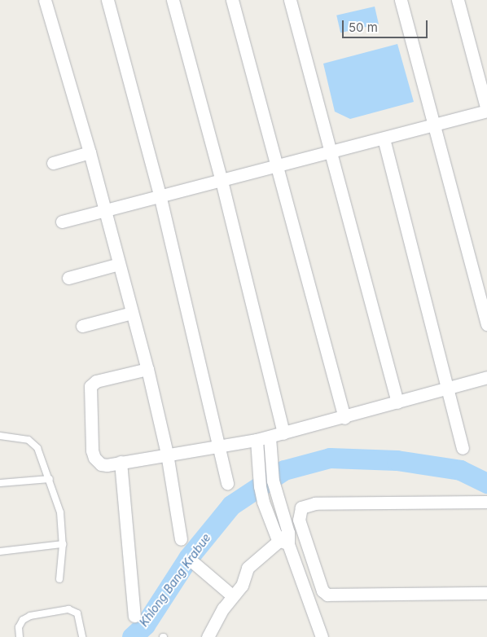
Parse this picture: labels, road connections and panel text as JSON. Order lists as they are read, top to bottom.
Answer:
{
  "water": ["Khlong Bang Krabue"],
  "scale_bar": "50 m"
}
